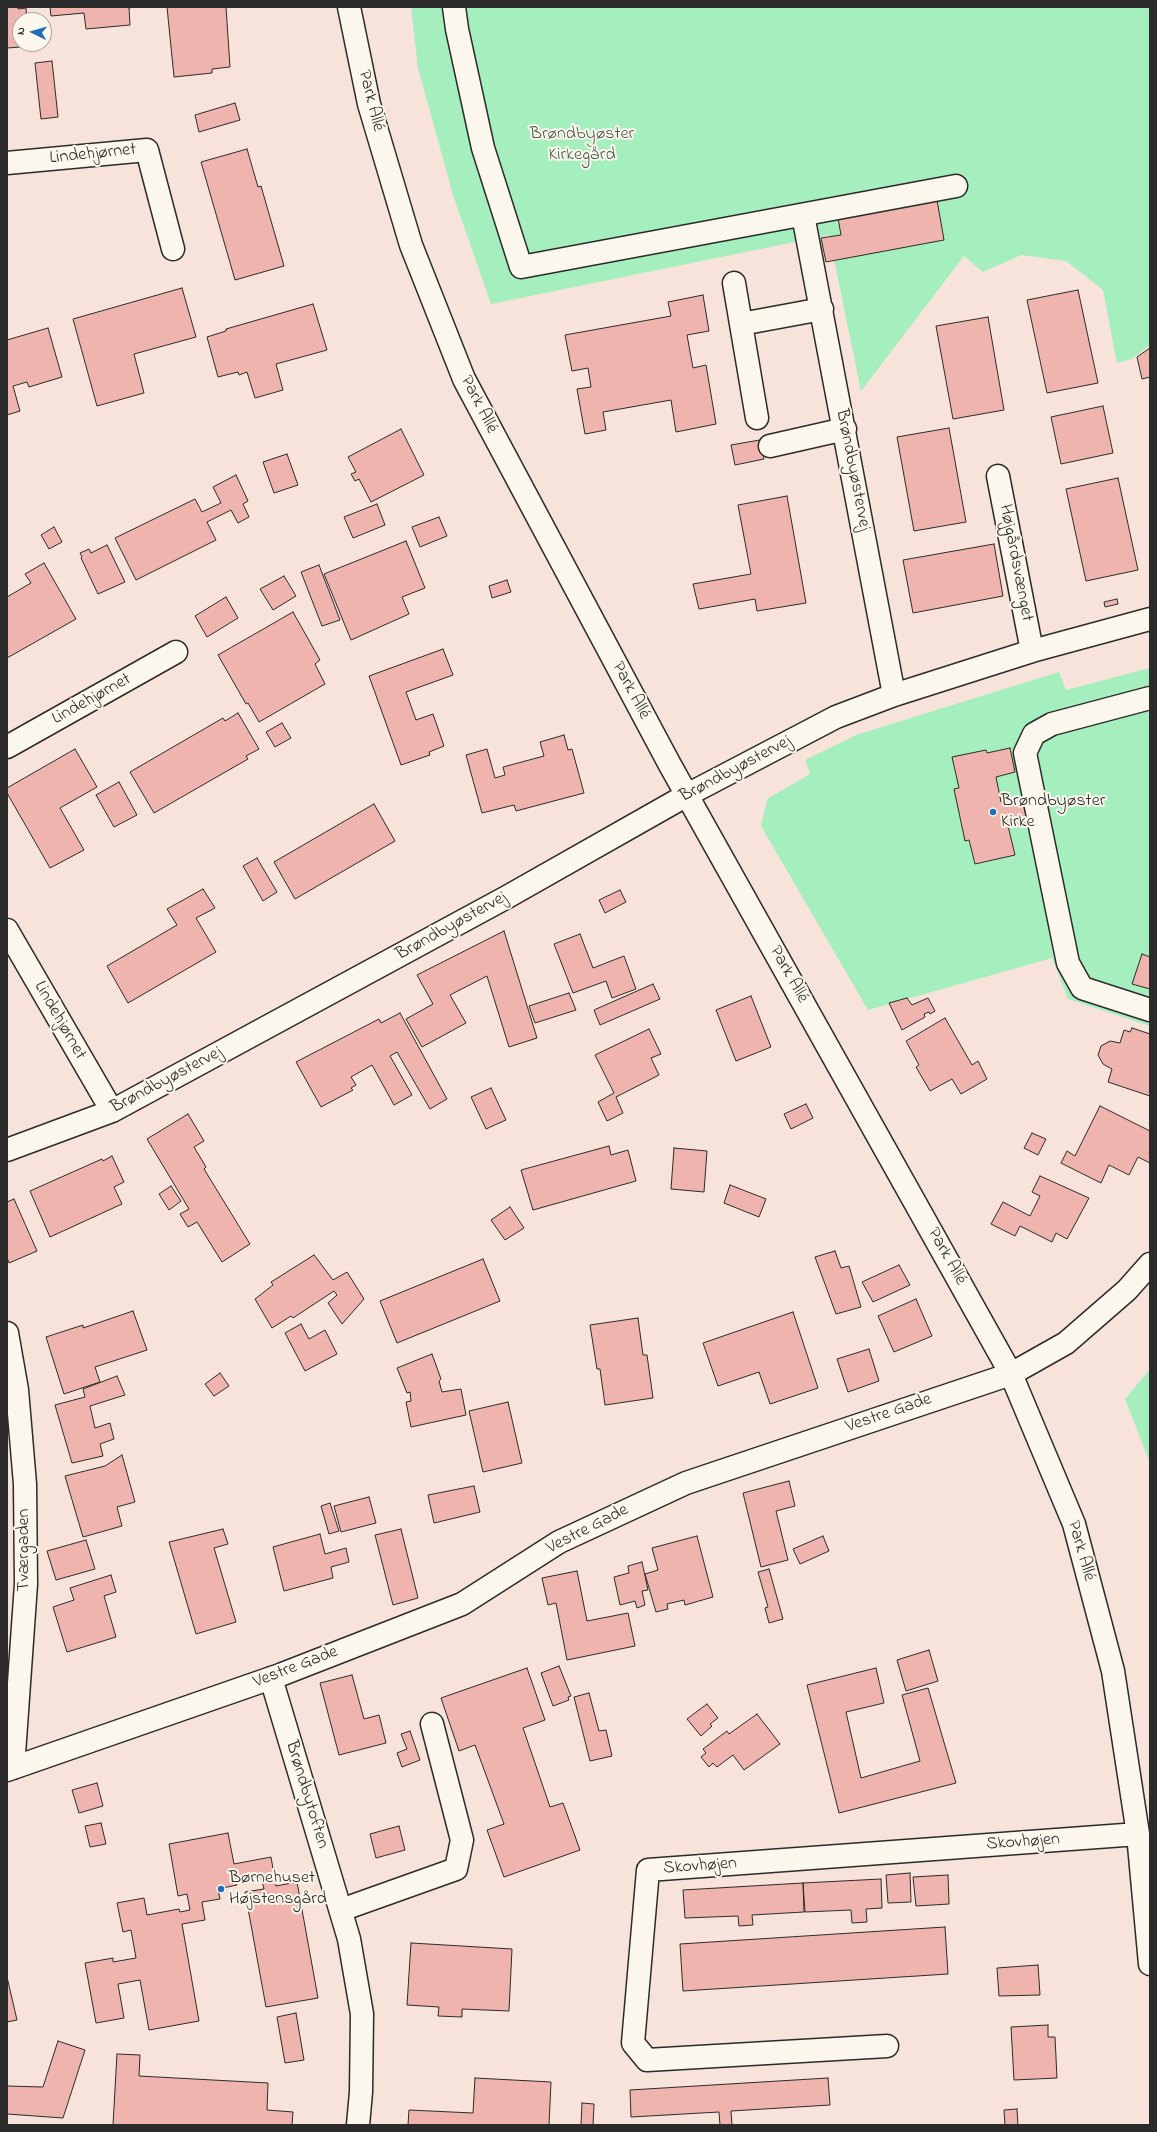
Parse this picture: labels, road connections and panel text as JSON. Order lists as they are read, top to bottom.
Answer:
{
  "streets": {
    "street": [
      "Park Allé",
      "Lindehjørnet",
      "Brøndbyøstervej",
      "Højgårdsvænget",
      "Vestre Gade",
      "Tværgaden",
      "Brøndbytoften",
      "Skovhøjen"
    ]
  },
  "crossings": [
    ["Park Allé", "Brøndbyøstervej"],
    ["Park Allé", "Vestre Gade"],
    ["Park Allé", "Skovhøjen"],
    ["Lindehjørnet", "Brøndbyøstervej"],
    ["Brøndbyøstervej", "Højgårdsvænget"],
    ["Vestre Gade", "Tværgaden"],
    ["Vestre Gade", "Brøndbytoften"]
  ],
  "parks": ["Brøndbyøster Kirkegård"],
  "places": ["Brøndbyøster Kirke", "Børnehuset Højstensgård"],
  "north": "left"
}
